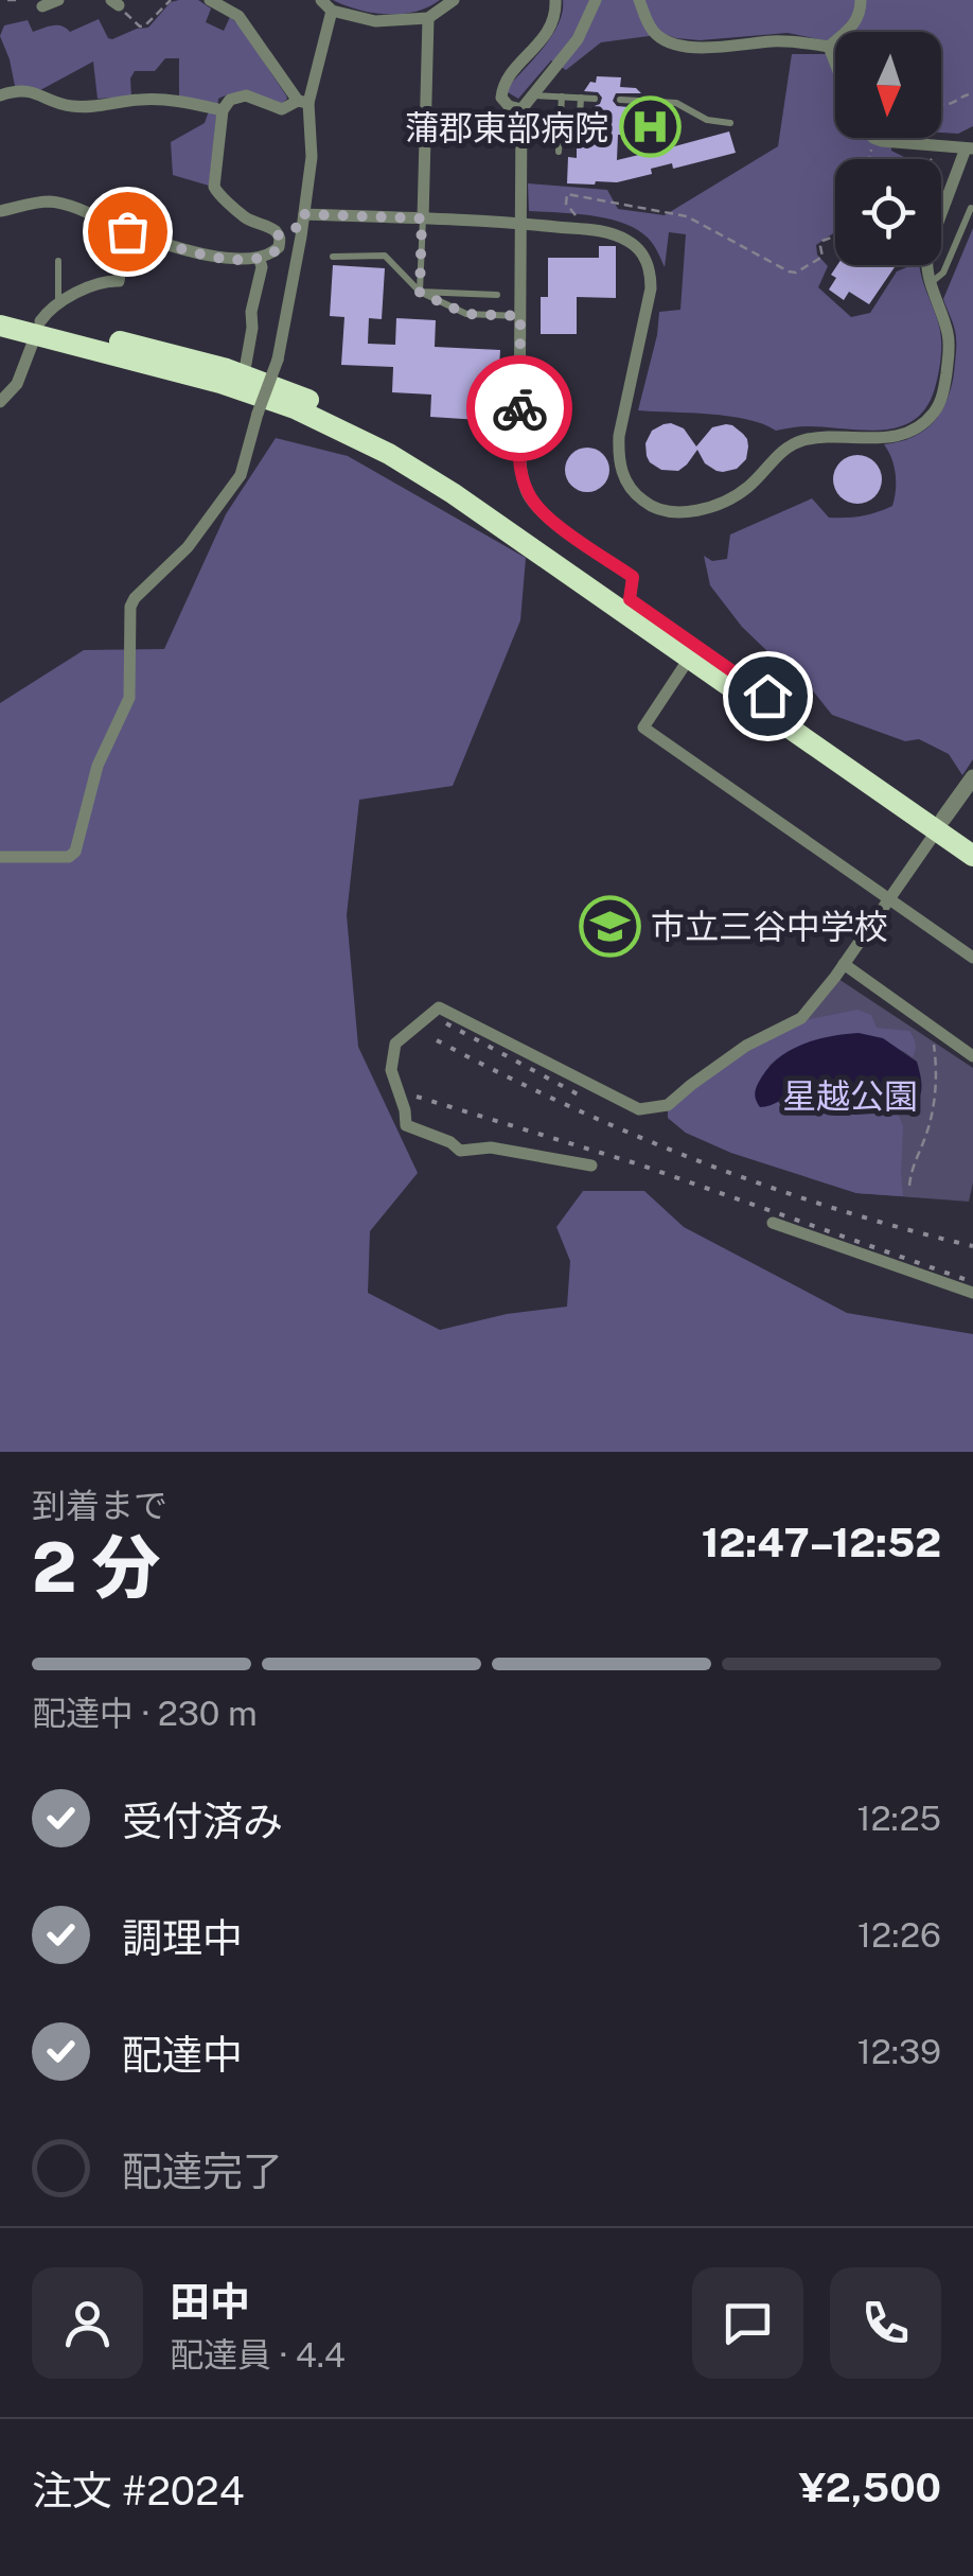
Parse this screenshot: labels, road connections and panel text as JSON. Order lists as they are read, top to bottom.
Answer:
{
  "parks": ["星越公園"],
  "places": {
    "hospital": ["蒲郡東部病院"],
    "school or university": ["市立三谷中学校"]
  },
  "north": "bottom",
  "page": {
    "heading": ["2 分", "到着まで", "12:47–12:52"],
    "panel": [
      "田中",
      "配達員 · 4.4",
      "注文 #2024",
      "¥2,500"
    ],
    "bar": "配達中 · 230 m",
    "list": [
      ["受付済み", "12:25"],
      ["調理中", "12:26"],
      ["配達中", "12:39"],
      "配達完了"
    ]
  }
}
